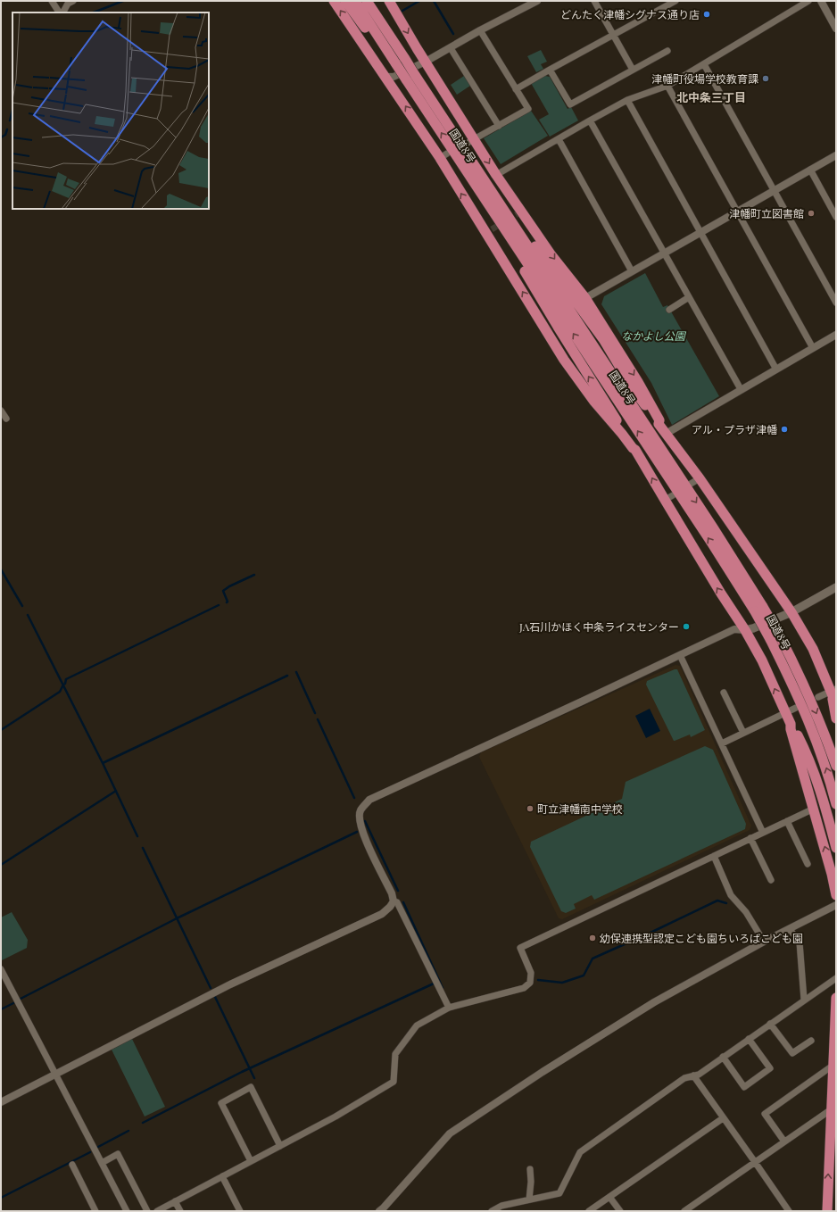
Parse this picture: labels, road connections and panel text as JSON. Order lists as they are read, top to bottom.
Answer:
{
  "streets": {
    "highway": ["国道8号"]
  },
  "districts": ["北中条三丁目"],
  "parks": ["なかよし公園"],
  "places": [
    "どんたく津幡シグナス通り店",
    "津幡町役場学校教育課",
    "津幡町立図書館",
    "アル・プラザ津幡",
    "JA石川かほく中条ライスセンター",
    "町立津幡南中学校",
    "幼保連携型認定こども園ちいろばこども園"
  ]
}
